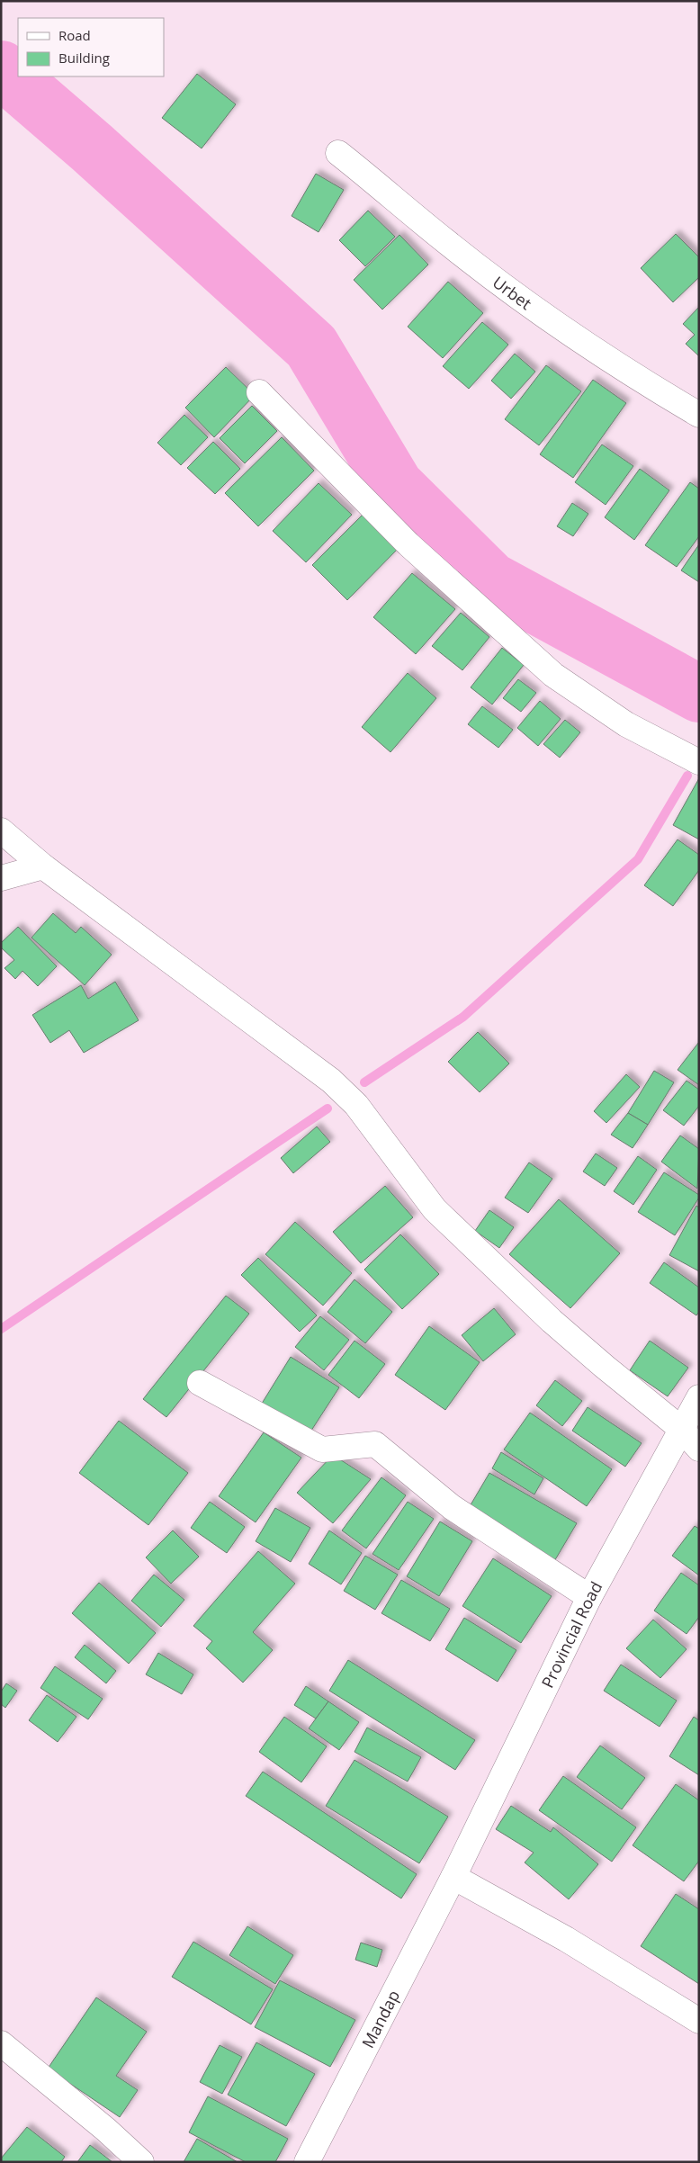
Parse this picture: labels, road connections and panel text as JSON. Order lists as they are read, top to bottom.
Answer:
{
  "streets": {
    "street": ["Urbet", "Provincial Road", "Mandap"]
  },
  "crossings": [
    ["Provincial Road", "Mandap"]
  ],
  "legend": ["Road", "Building"]
}
